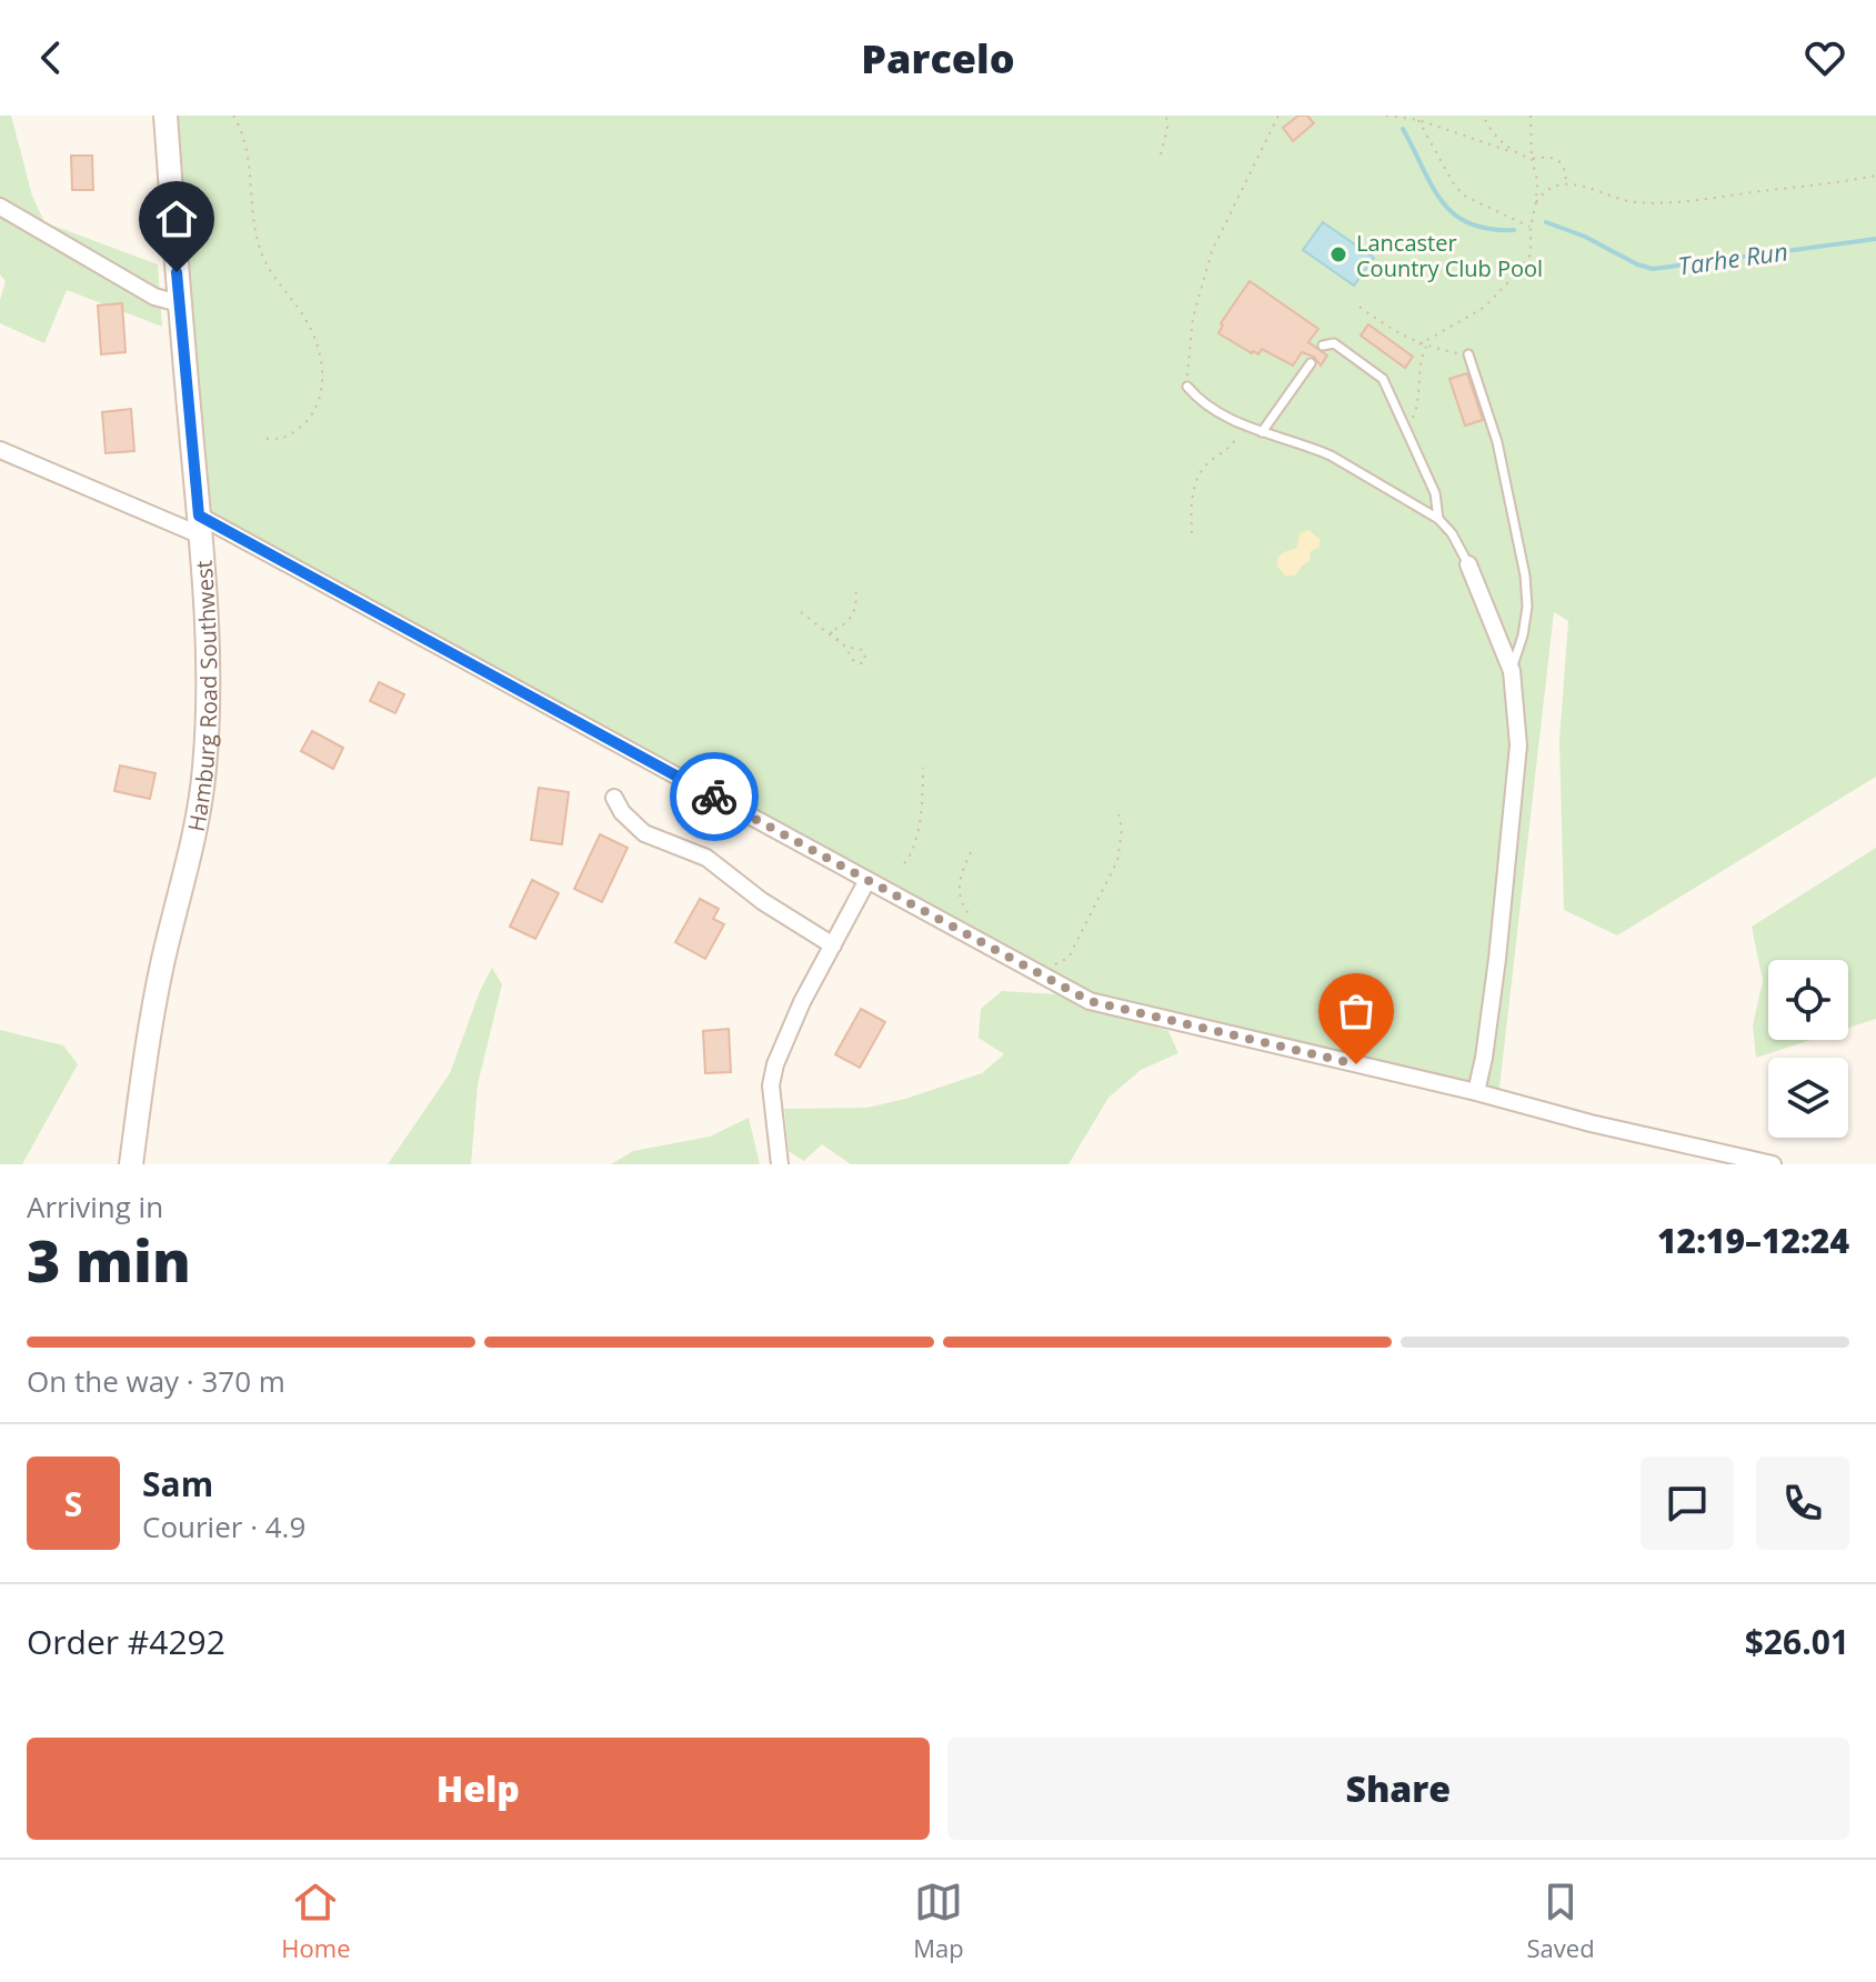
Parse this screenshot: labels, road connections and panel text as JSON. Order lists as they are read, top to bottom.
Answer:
{
  "streets": {
    "street": ["Hamburg Road Southwest"]
  },
  "water": ["Tarhe Run"],
  "places": ["Lancaster Country Club Pool"],
  "page": {
    "header": "Parcelo",
    "heading": ["3 min", "Arriving in", "12:19–12:24"],
    "panel": [
      "Sam",
      "Courier · 4.9",
      "Order #4292",
      "$26.01"
    ],
    "bar": "On the way · 370 m",
    "round": "S",
    "buttons": ["Help", "Share"],
    "tabs": ["Home", "Map", "Saved"]
  }
}
